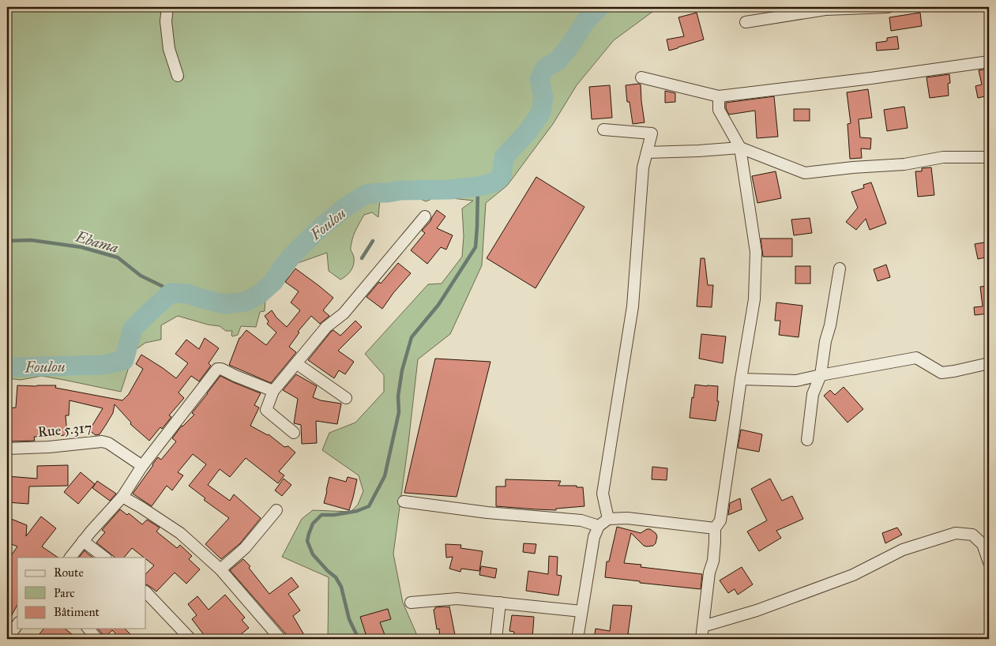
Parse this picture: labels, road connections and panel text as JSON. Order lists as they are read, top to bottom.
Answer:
{
  "streets": {
    "street": ["Rue 5.317"]
  },
  "water": ["Foulou", "Ebama"],
  "legend": ["Route", "Parc", "Bâtiment"]
}
